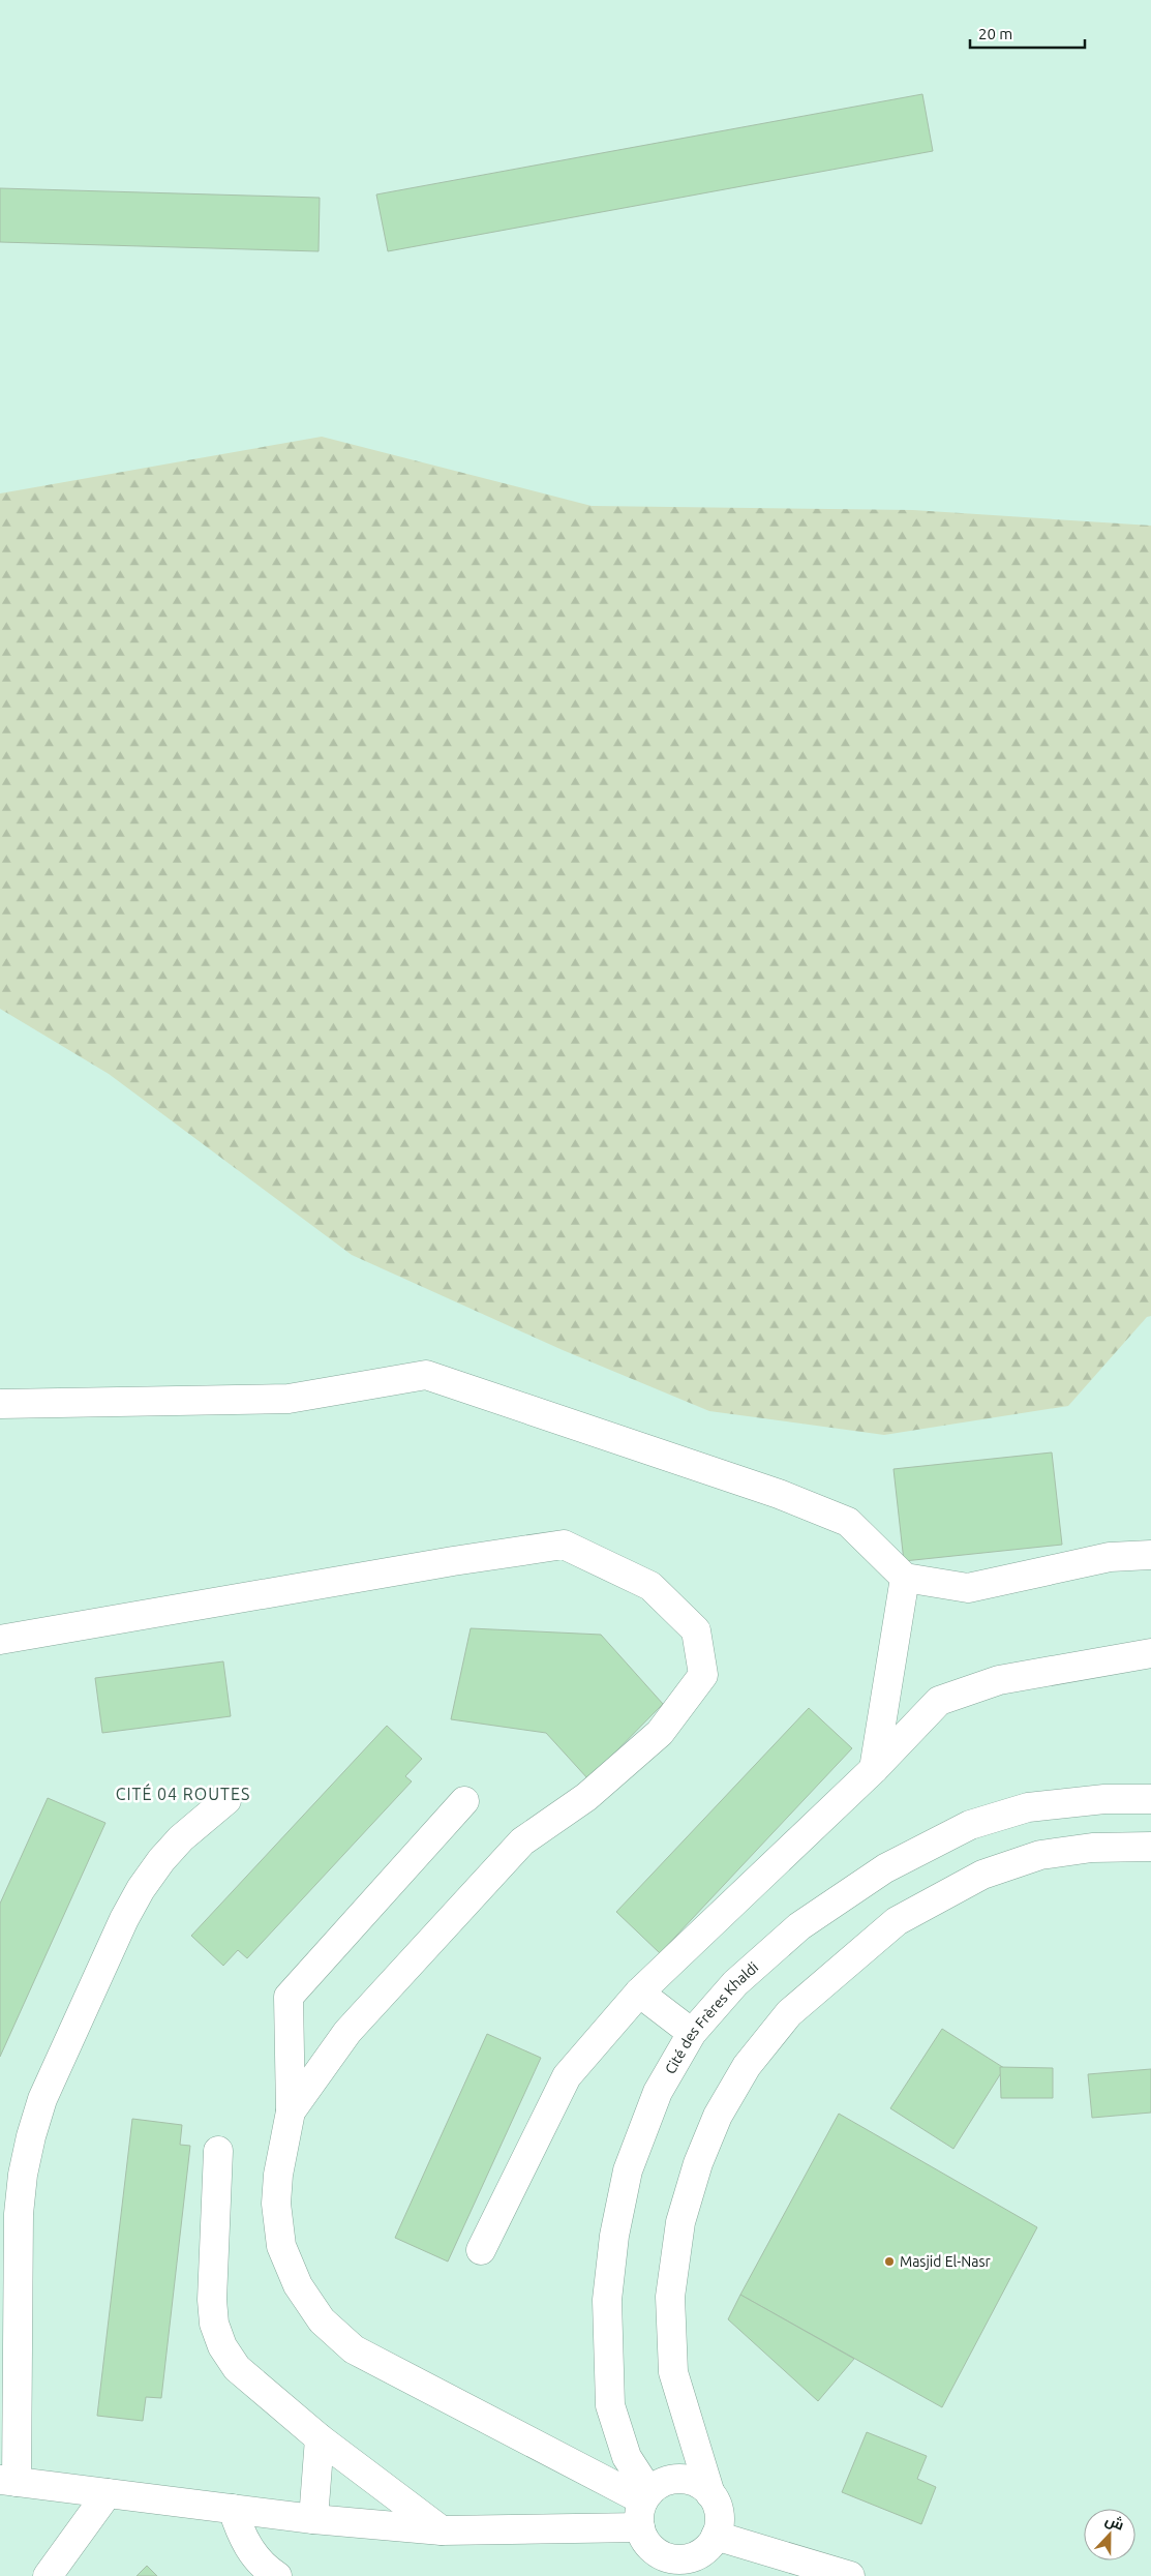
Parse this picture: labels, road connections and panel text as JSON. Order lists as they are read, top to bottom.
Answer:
{
  "streets": {
    "street": ["Cité des Frères Khaldi"]
  },
  "districts": ["CITÉ 04 ROUTES"],
  "places": ["Masjid El-Nasr"],
  "scale_bar": "20 m",
  "north": "top"
}
